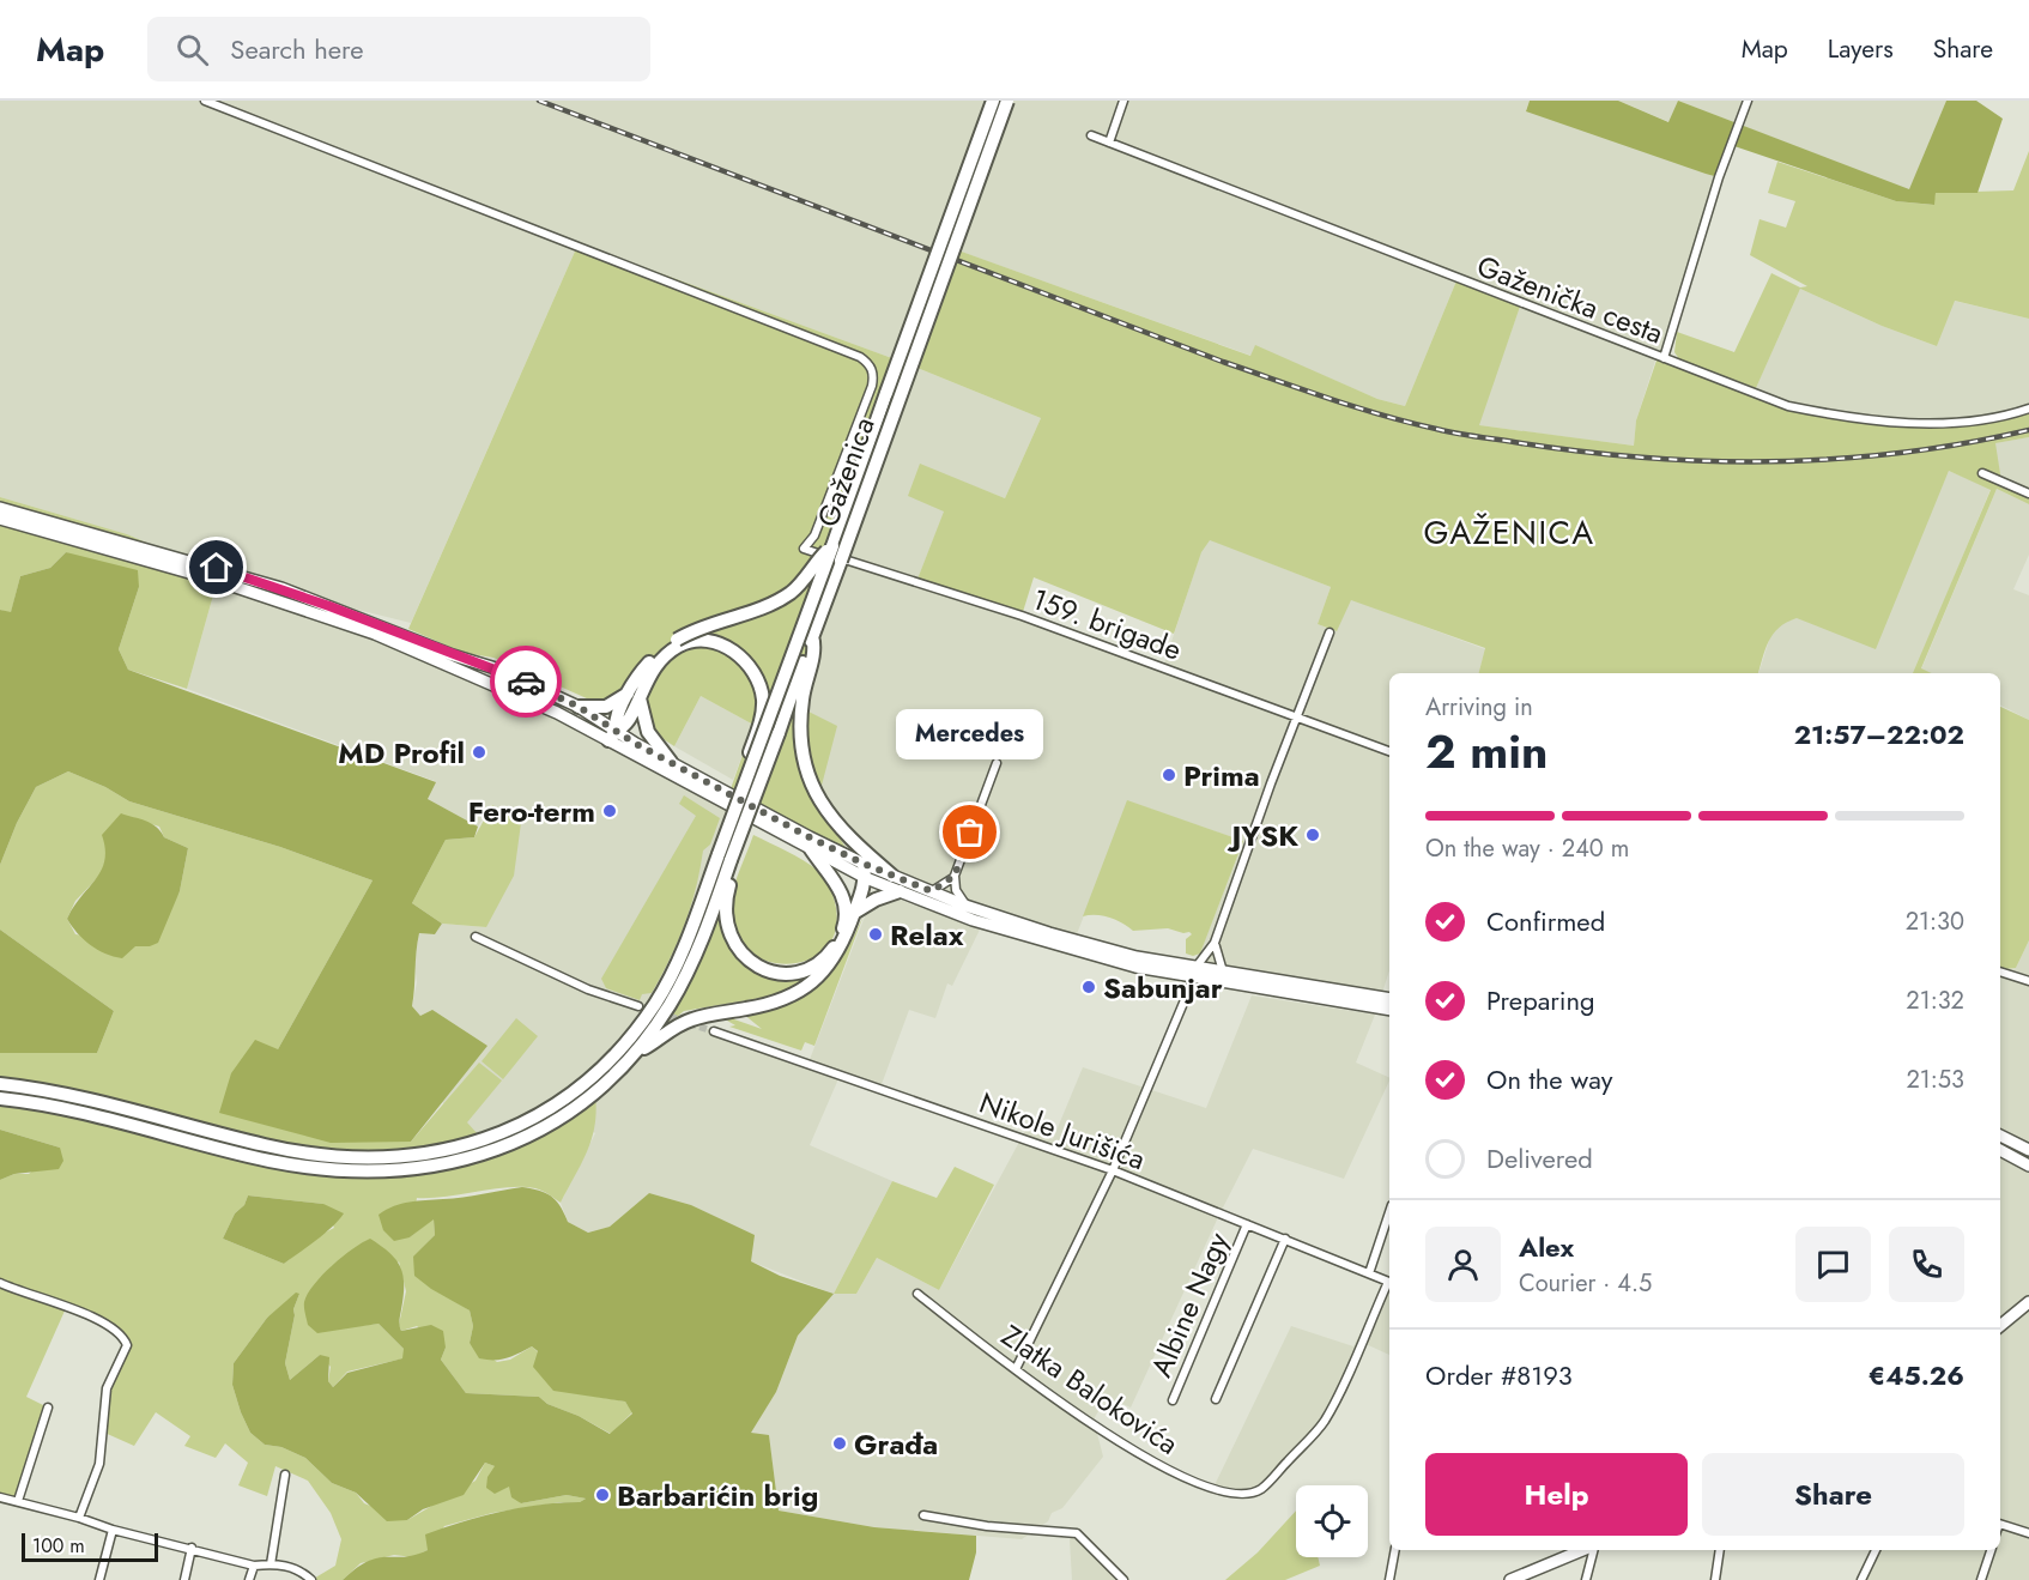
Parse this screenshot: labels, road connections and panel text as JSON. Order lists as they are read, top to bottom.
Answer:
{
  "streets": {
    "highway": ["Gaženica"],
    "street": [
      "Gaženička cesta",
      "159. brigade",
      "Nikole Jurišića",
      "Albine Nagy",
      "Zlatka Balokovića"
    ]
  },
  "crossings": [
    ["Nikole Jurišića", "Albine Nagy"]
  ],
  "districts": ["GAŽENICA"],
  "places": [
    "MD Profil",
    "Prima",
    "Fero-term",
    "Mercedes",
    "JYSK",
    "Relax",
    "Sabunjar",
    "Građa",
    "Barbarićin brig"
  ],
  "scale_bar": "100 m",
  "page": {
    "header": "Map",
    "search": "Search here",
    "nav": ["Map", "Layers", "Share"],
    "heading": ["2 min", "Arriving in", "21:57–22:02"],
    "panel": [
      "Alex",
      "Courier · 4.5",
      "Order #8193",
      "€45.26"
    ],
    "bubble": "Mercedes",
    "bar": "On the way · 240 m",
    "list": [
      ["Confirmed", "21:30"],
      ["Preparing", "21:32"],
      ["On the way", "21:53"],
      "Delivered"
    ],
    "buttons": ["Help", "Share"],
    "scale": "100 m"
  }
}
